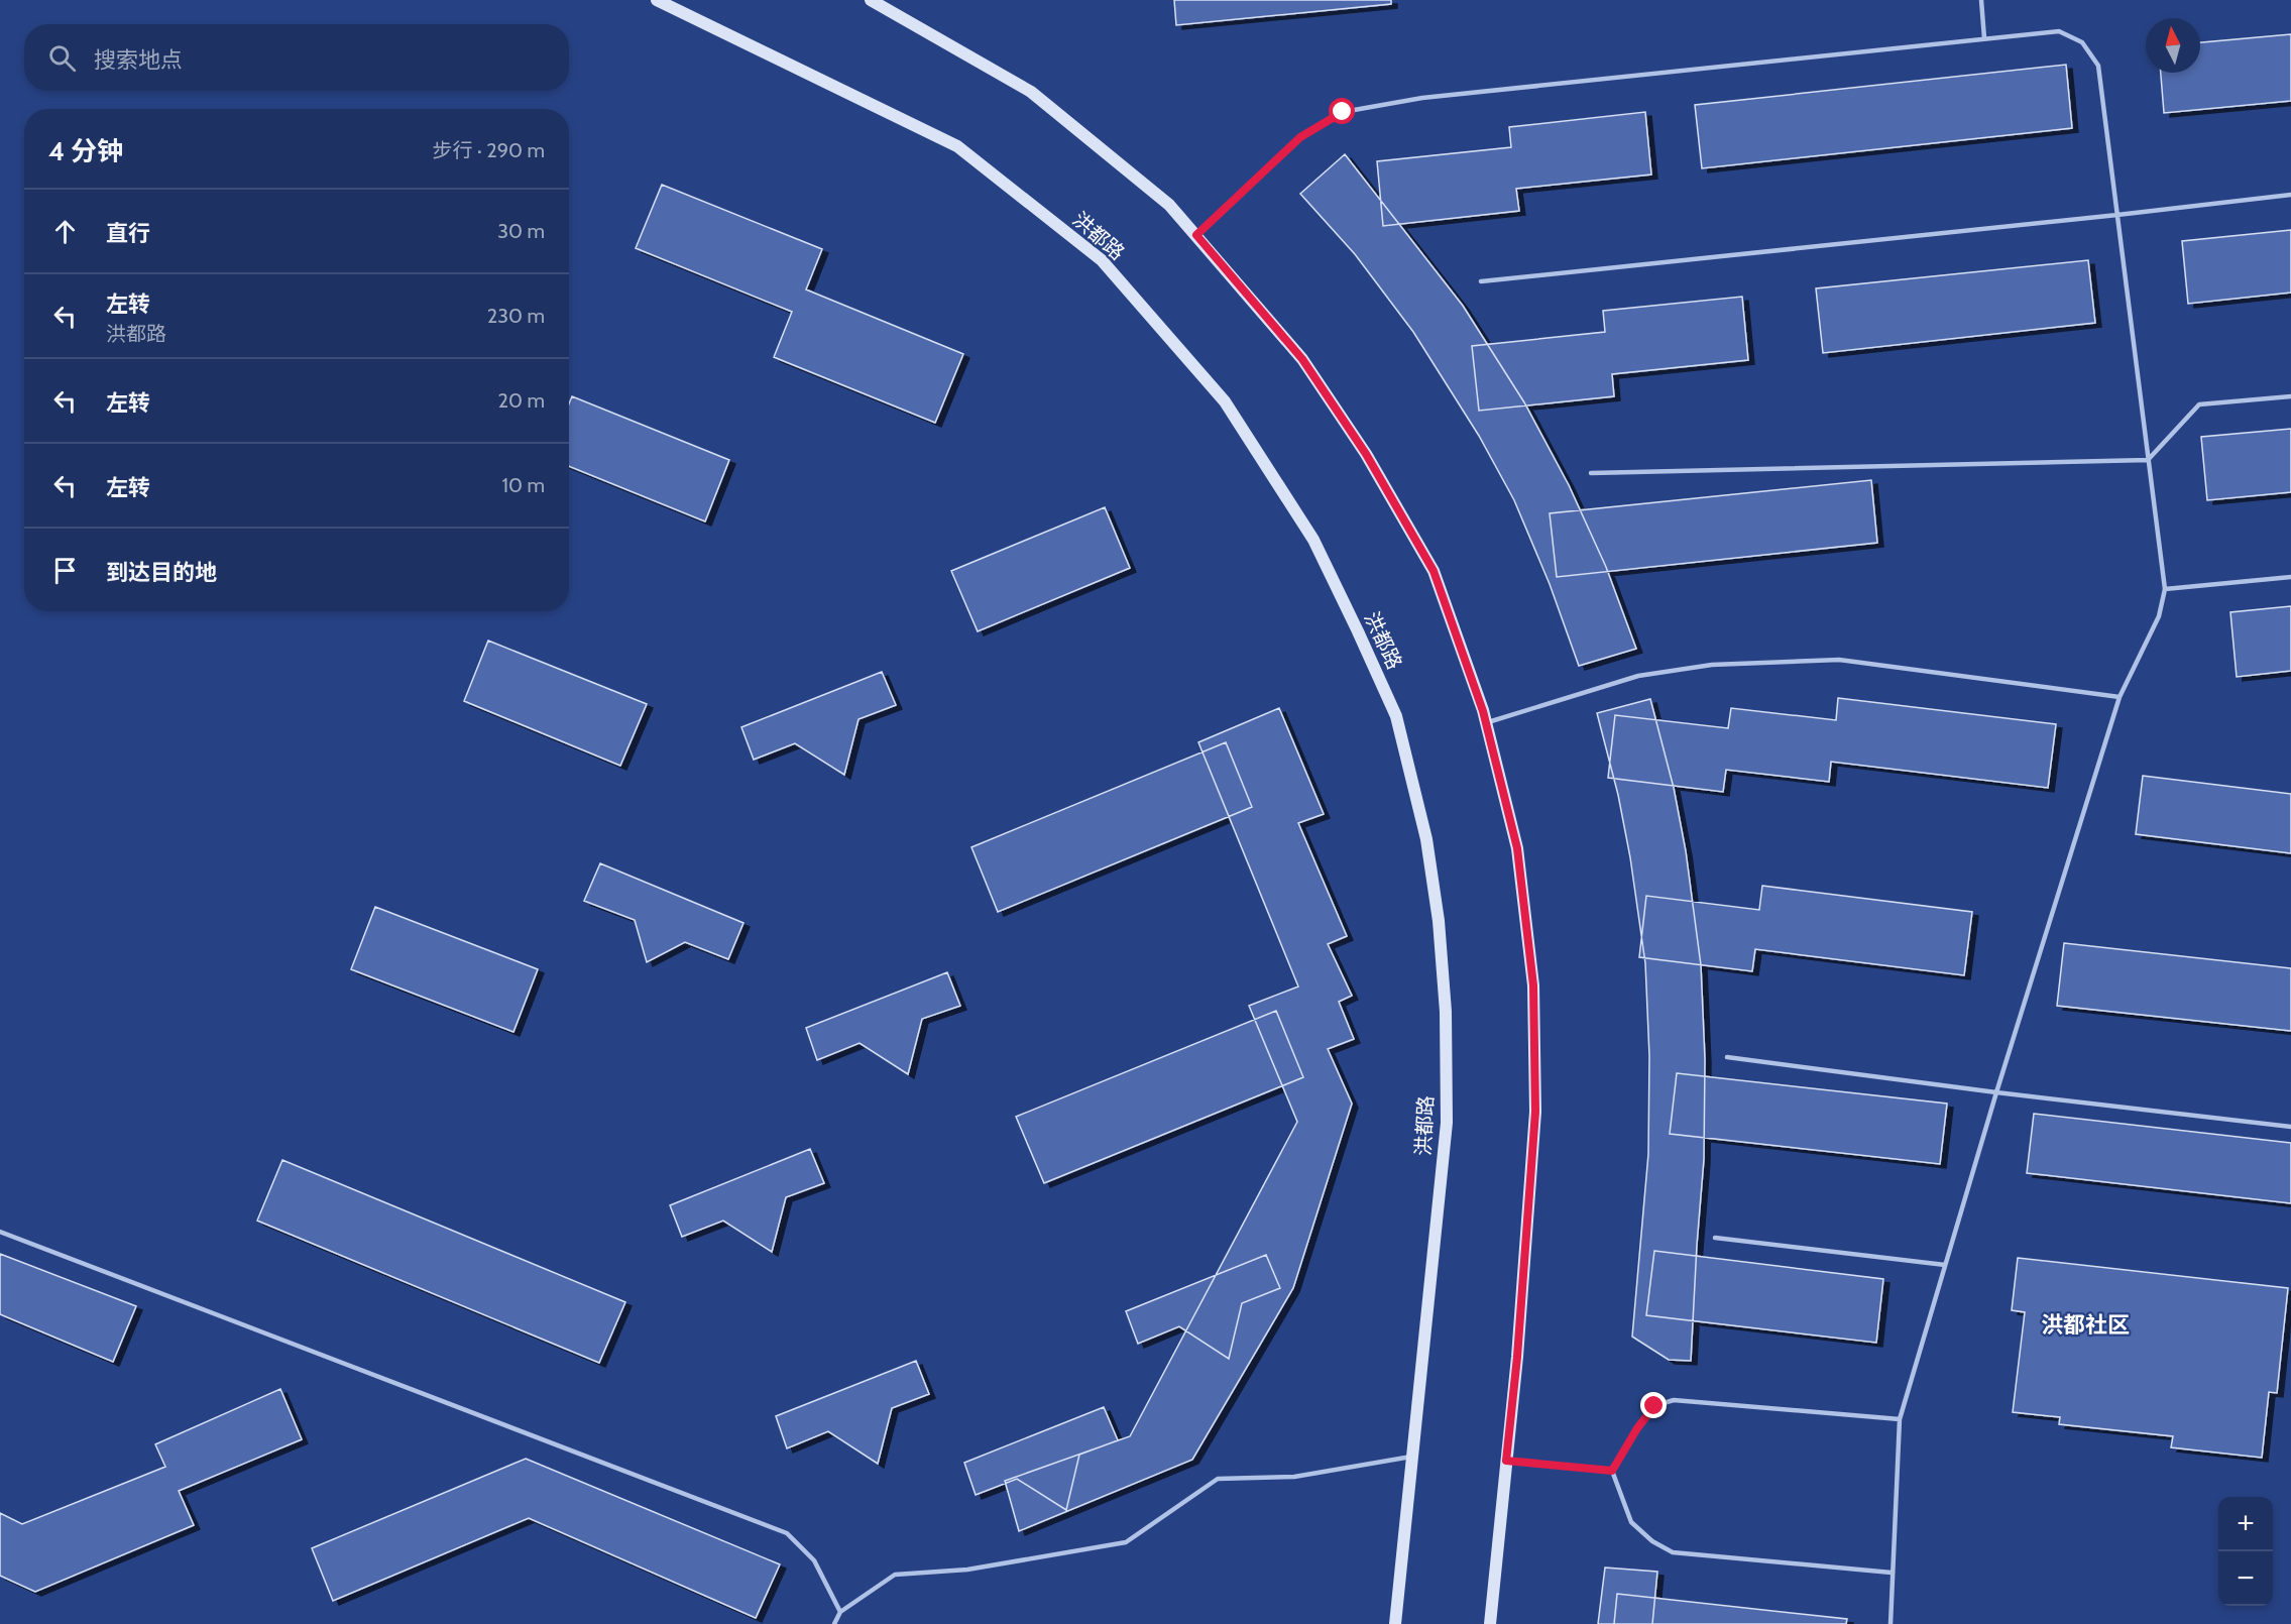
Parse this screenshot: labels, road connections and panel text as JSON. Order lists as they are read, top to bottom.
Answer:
{
  "streets": {
    "main road": ["洪都路"]
  },
  "districts": ["洪都社区"],
  "north": "top",
  "page": {
    "search": "搜索地点",
    "heading": ["4 分钟", "步行 · 290 m"],
    "list": [
      ["直行", "30 m"],
      ["左转", "洪都路", "230 m"],
      ["左转", "20 m"],
      ["左转", "10 m"],
      "到达目的地"
    ],
    "map_buttons": ["+", "−"]
  }
}
